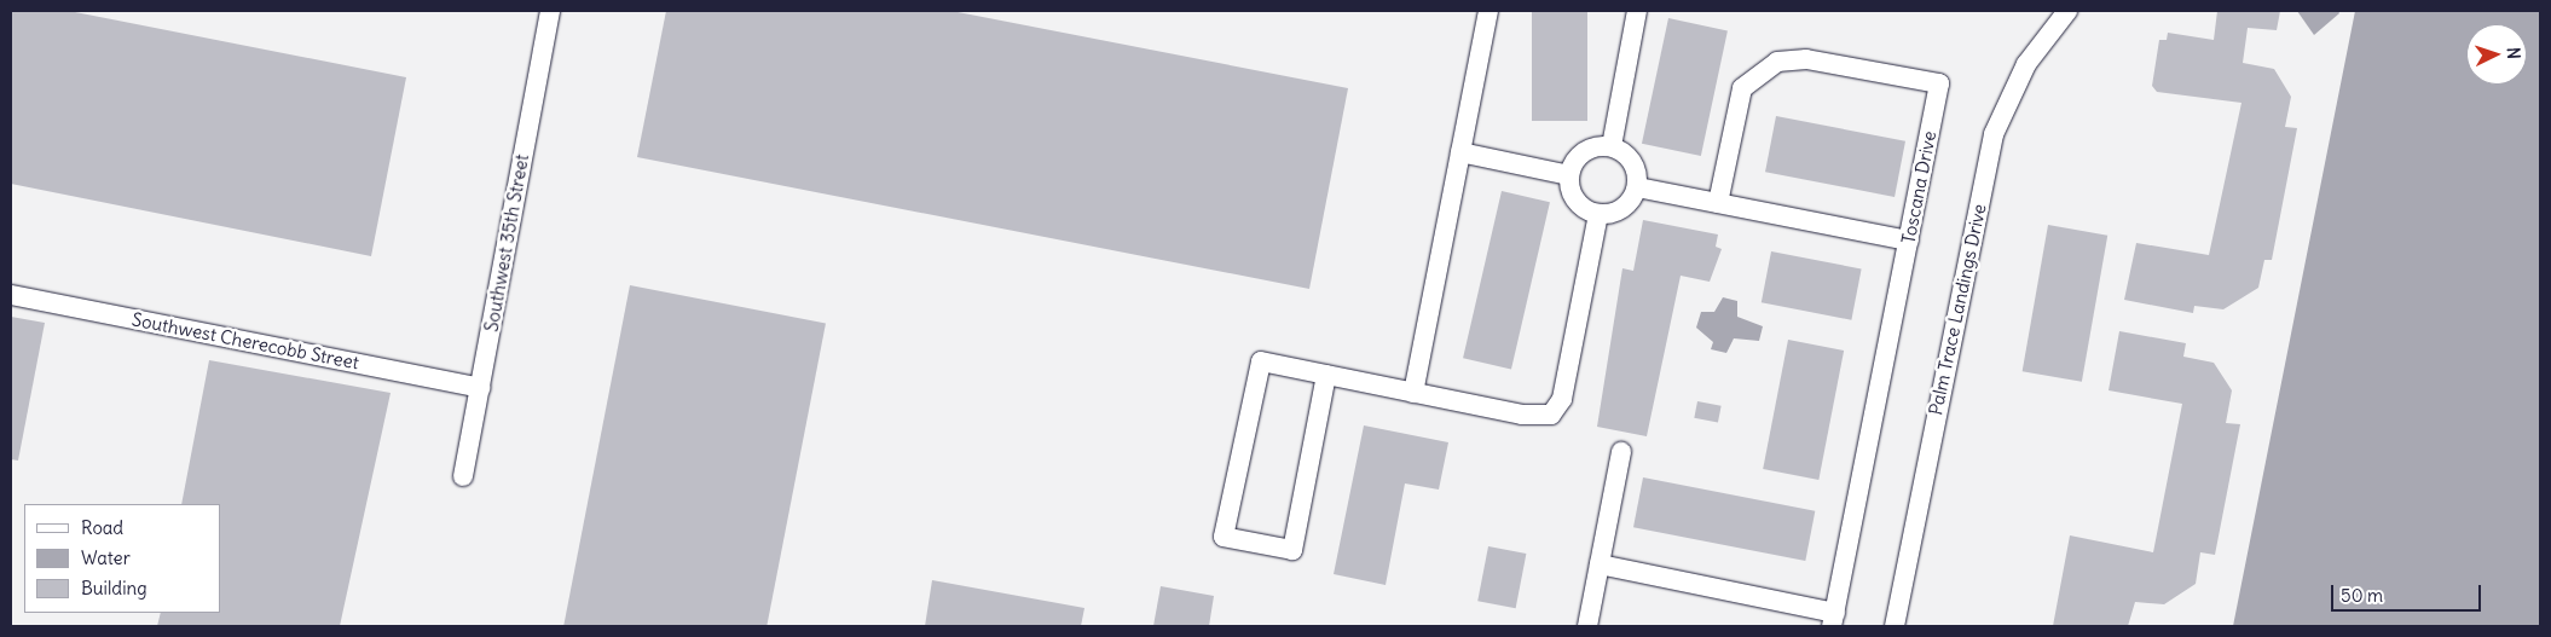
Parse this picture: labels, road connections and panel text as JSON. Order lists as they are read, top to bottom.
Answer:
{
  "streets": {
    "street": [
      "Toscana Drive",
      "Southwest 35th Street",
      "Palm Trace Landings Drive",
      "Southwest Cherecobb Street"
    ]
  },
  "crossings": [
    ["Southwest 35th Street", "Southwest Cherecobb Street"]
  ],
  "legend": ["Road", "Water", "Building"],
  "scale_bar": "50 m",
  "north": "right"
}
